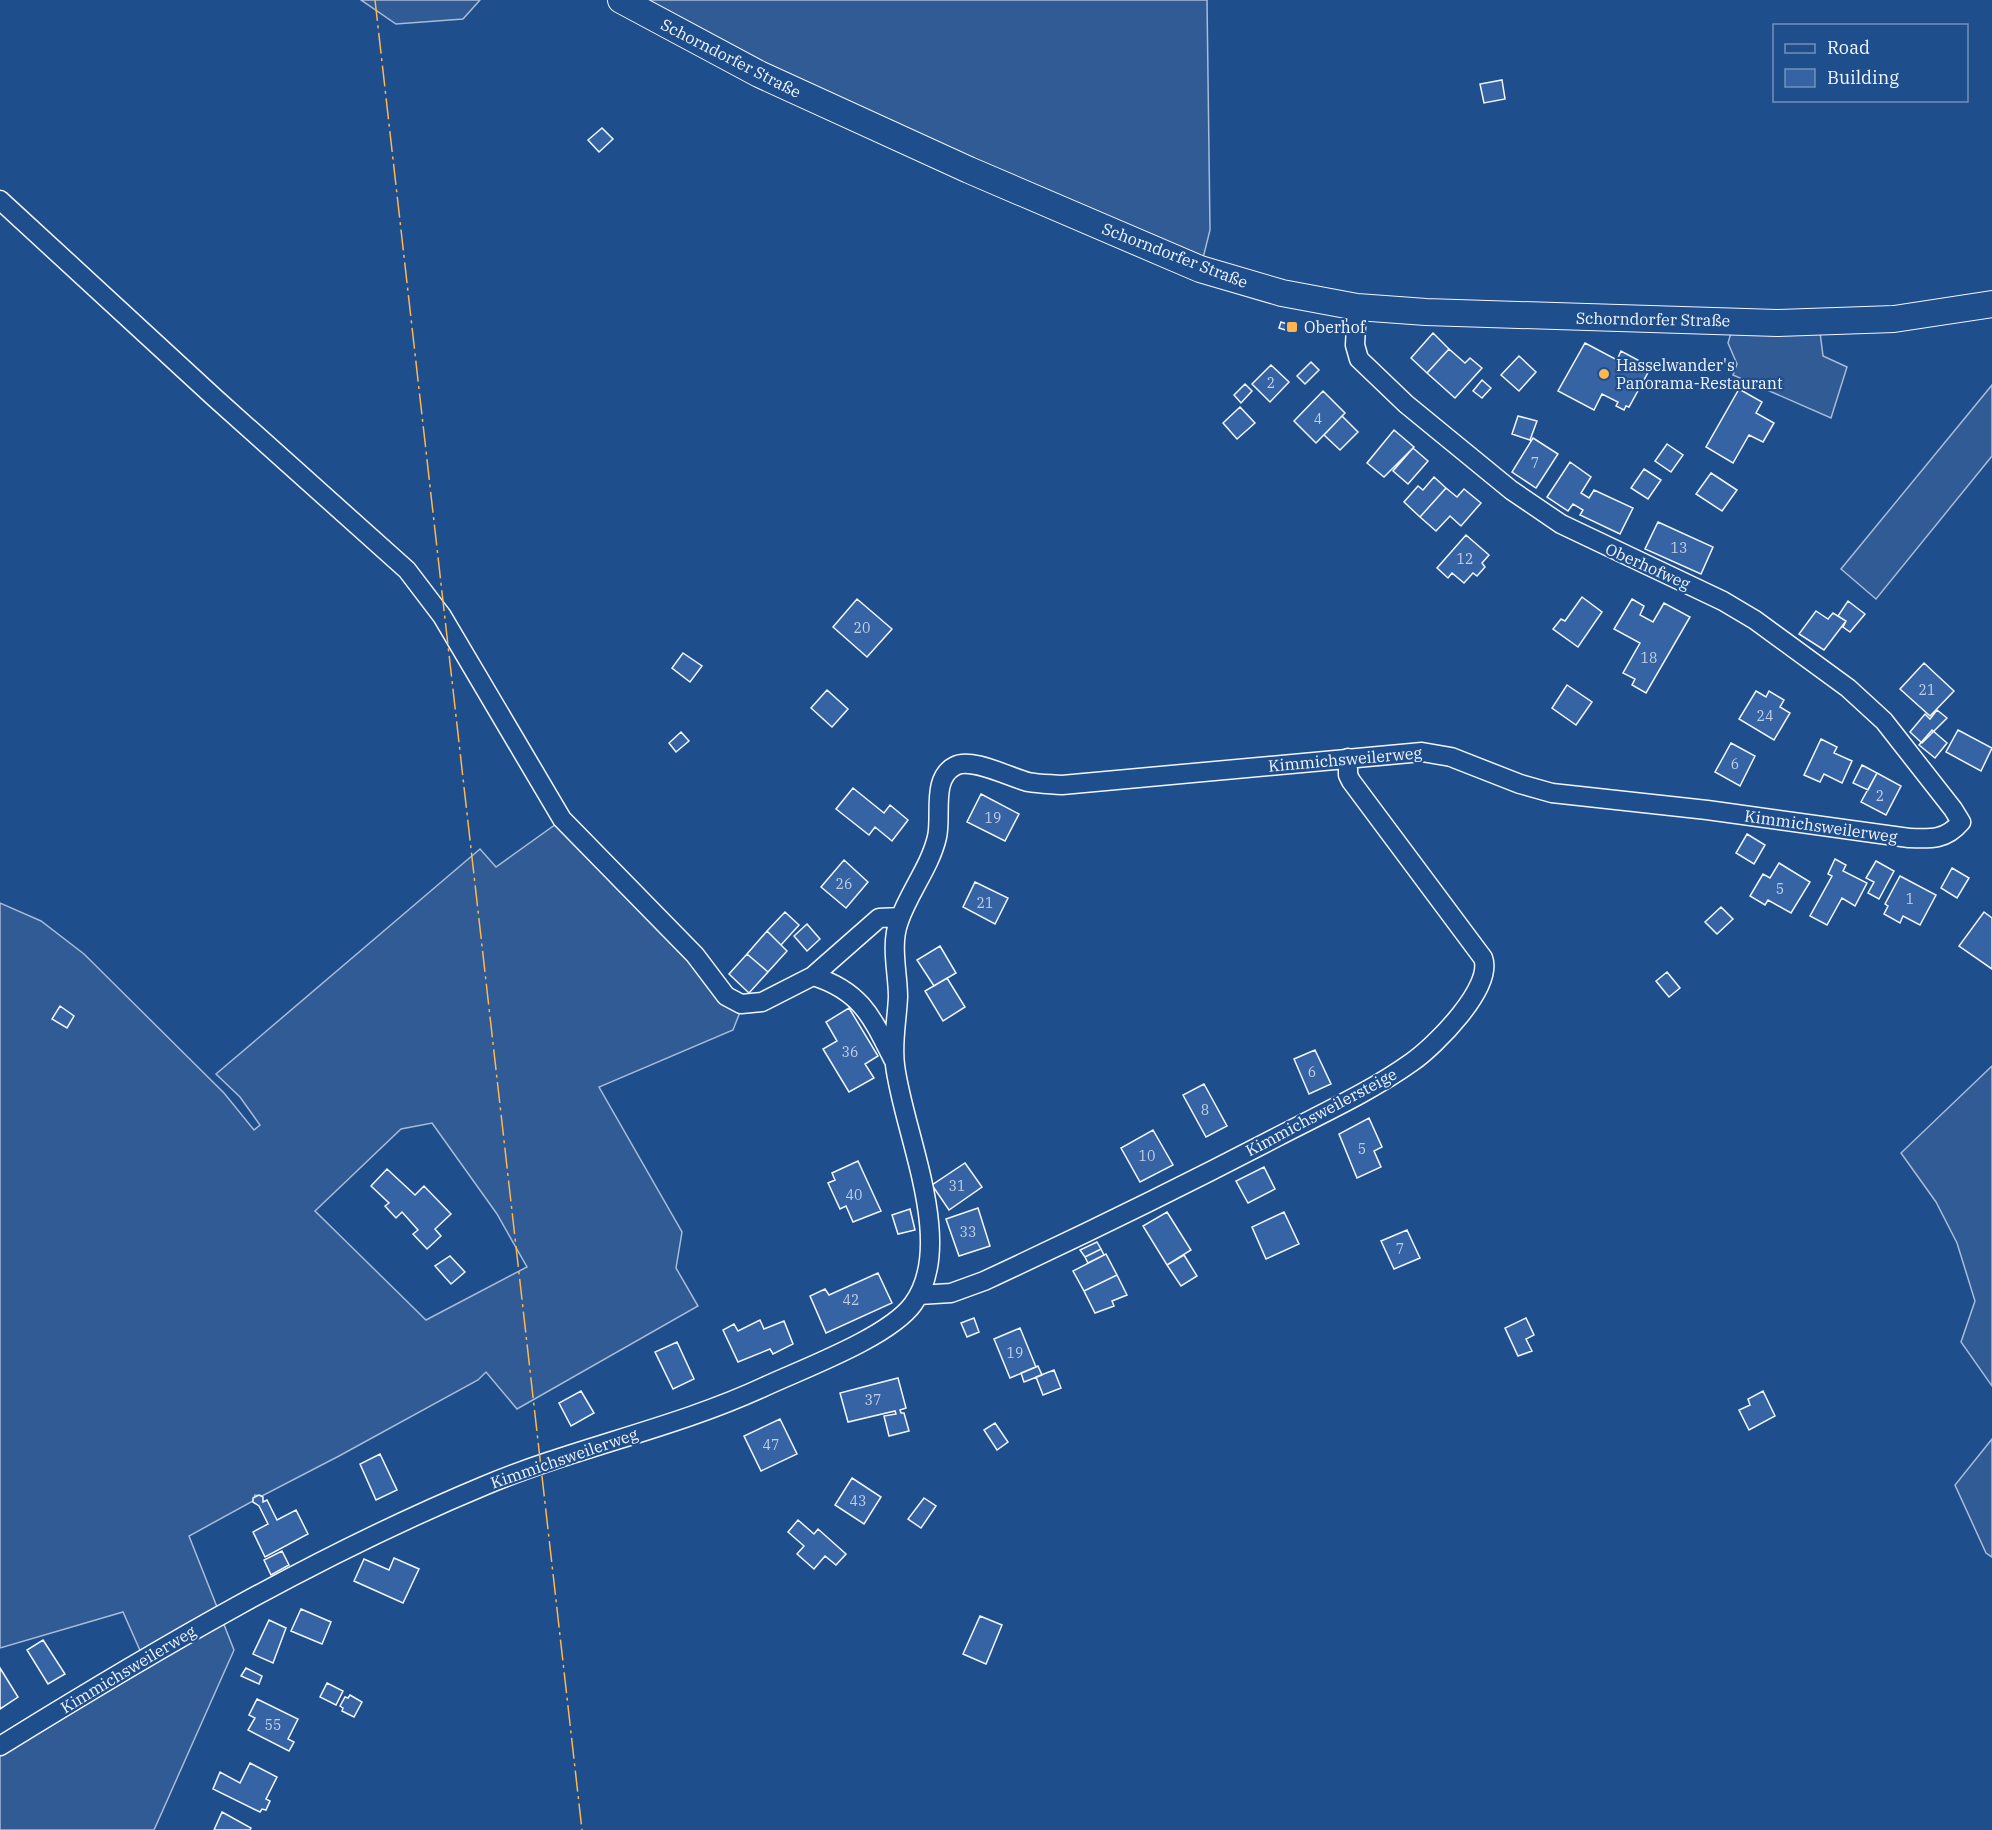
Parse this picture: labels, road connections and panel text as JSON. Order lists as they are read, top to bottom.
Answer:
{
  "streets": {
    "main road": ["Schorndorfer Straße"],
    "street": ["Oberhofweg", "Kimmichsweilerweg", "Kimmichsweilersteige"]
  },
  "crossings": [
    ["Schorndorfer Straße", "Oberhofweg"],
    ["Oberhofweg", "Kimmichsweilerweg"],
    ["Kimmichsweilerweg", "Kimmichsweilersteige"]
  ],
  "places": {
    "transit": ["Oberhof"],
    "other": ["Hasselwander's Panorama-Restaurant"]
  },
  "house_numbers": [
    "2",
    "4",
    "7",
    "13",
    "12",
    "20",
    "18",
    "21",
    "24",
    "6",
    "2",
    "19",
    "26",
    "5",
    "1",
    "21",
    "36",
    "6",
    "8",
    "5",
    "10",
    "31",
    "40",
    "33",
    "7",
    "42",
    "19",
    "37",
    "47",
    "43",
    "55"
  ],
  "legend": ["Road", "Building"]
}
